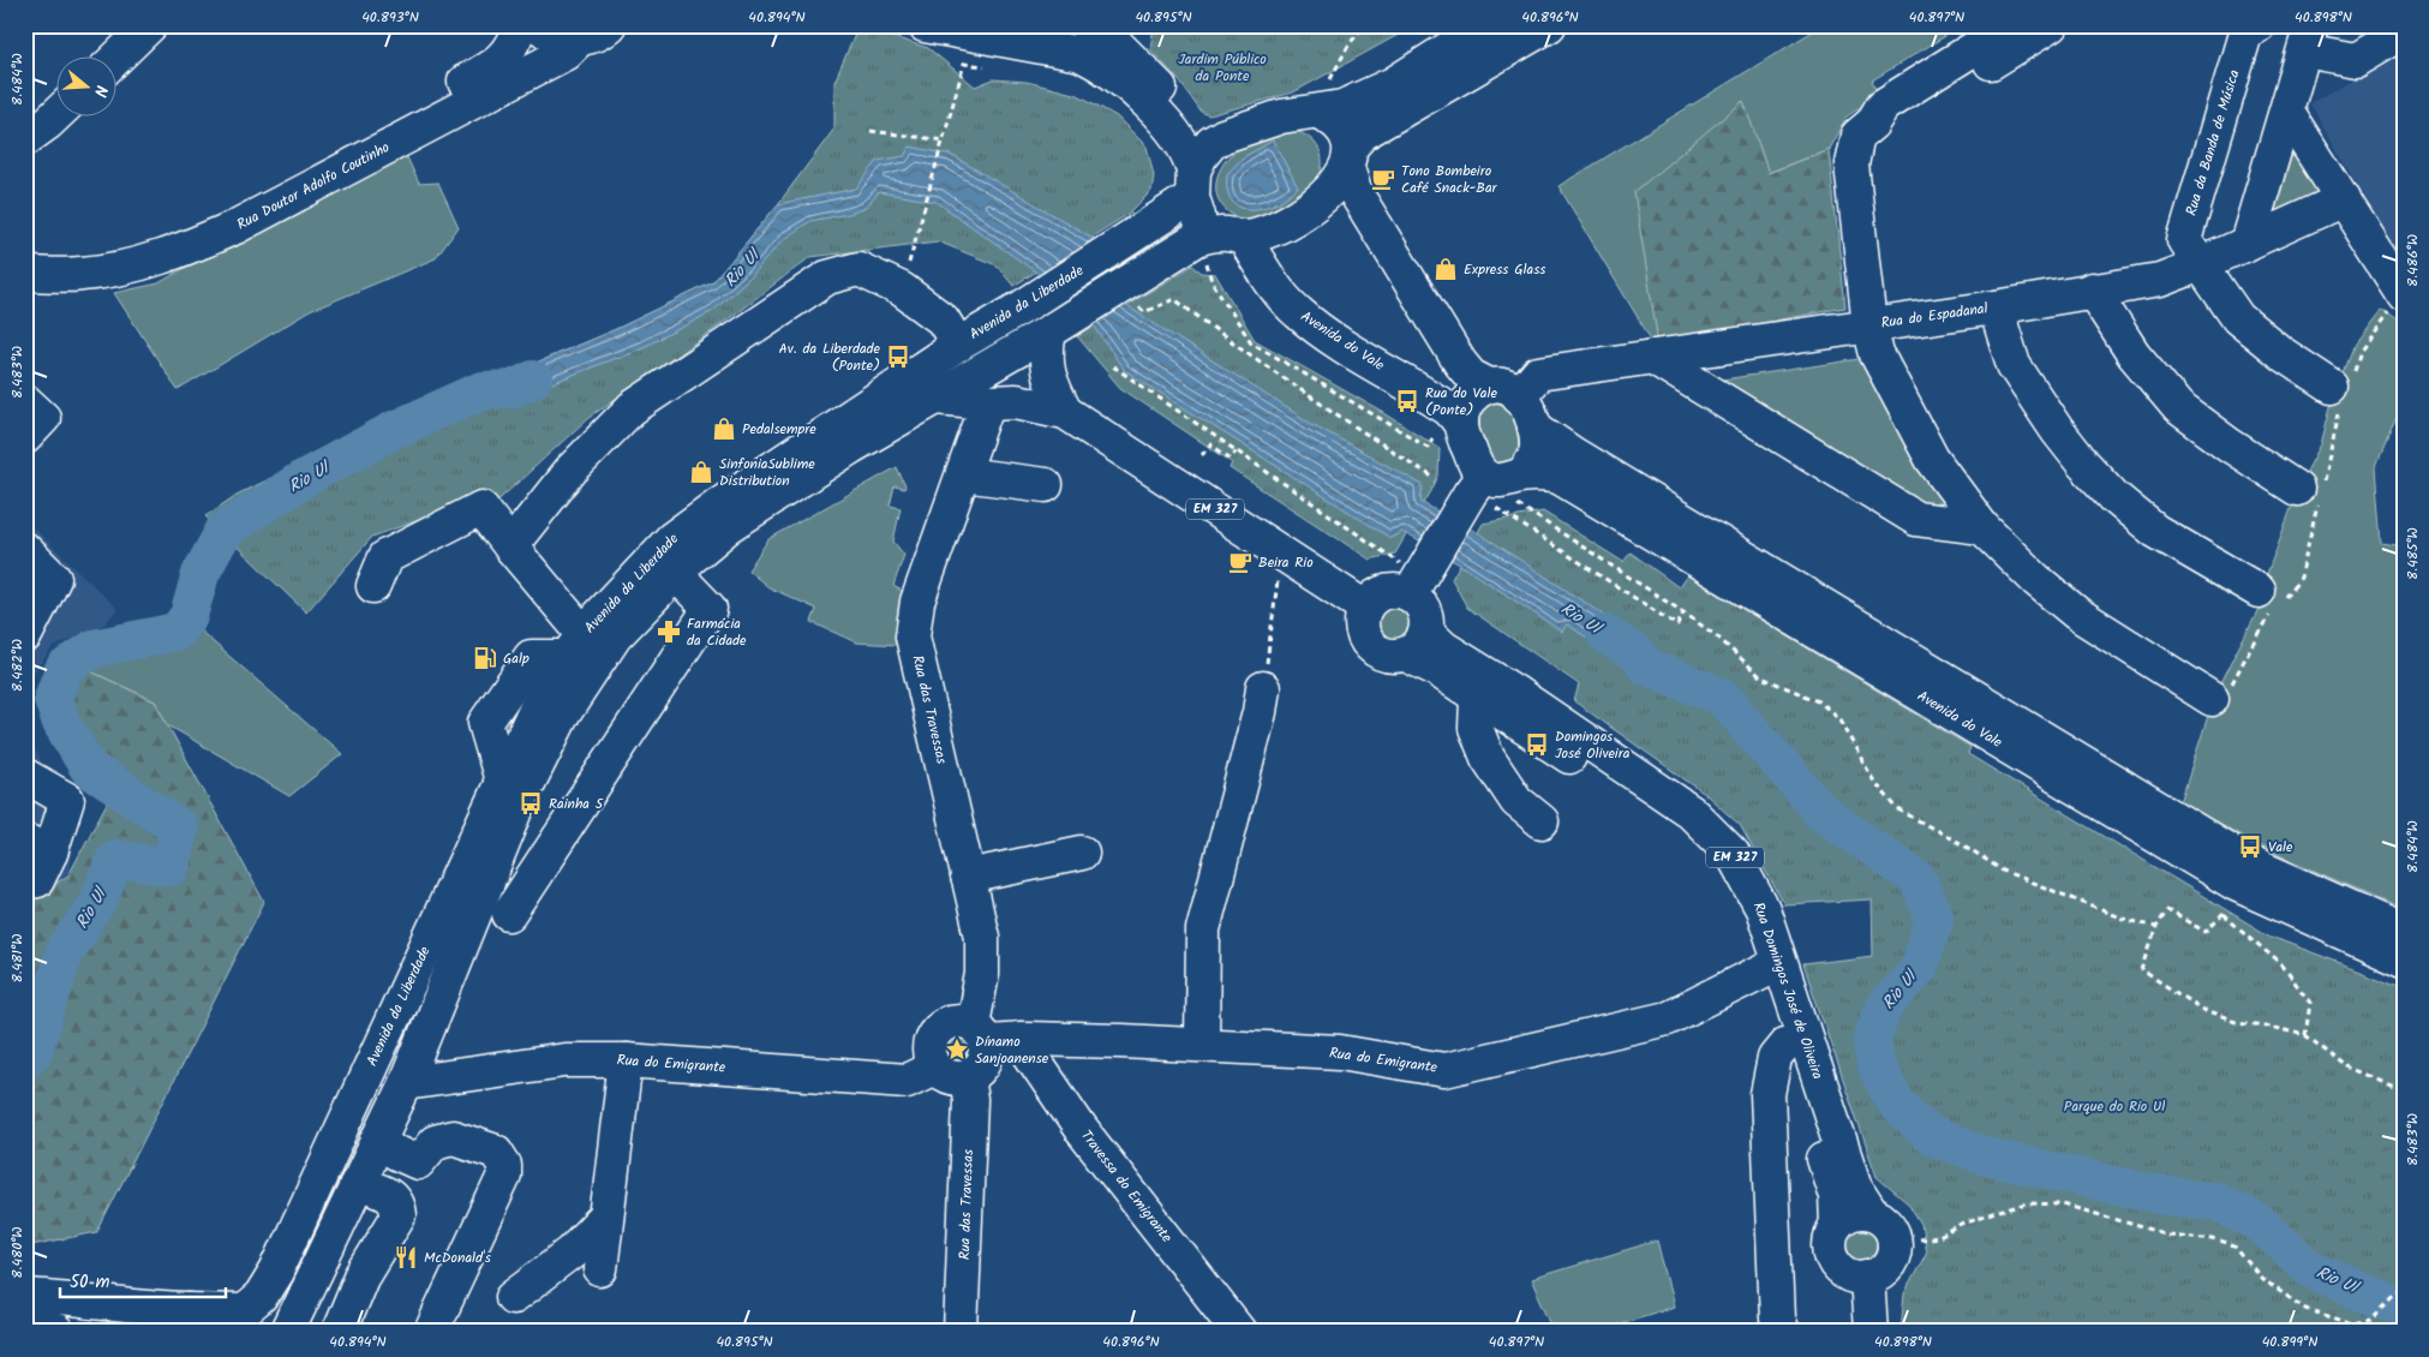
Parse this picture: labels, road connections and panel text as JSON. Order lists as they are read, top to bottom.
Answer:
{
  "streets": {
    "main road": [
      "Rua da Banda de Música",
      "Rua Doutor Adolfo Coutinho",
      "Avenida da Liberdade",
      "Rua do Espadanal",
      "Avenida do Vale",
      "EM 327",
      "Rua das Travessas",
      "Rua Domingos José de Oliveira",
      "Rua do Emigrante",
      "Travessa do Emigrante"
    ]
  },
  "crossings": [
    ["Rua da Banda de Música", "Rua do Espadanal"],
    ["Avenida da Liberdade", "Avenida do Vale"],
    ["Avenida da Liberdade", "Rua do Emigrante"],
    ["EM 327", "Rua das Travessas"],
    ["EM 327", "Rua Domingos José de Oliveira"],
    ["Rua das Travessas", "Rua do Emigrante"],
    ["Rua Domingos José de Oliveira", "Rua do Emigrante"],
    ["Rua do Emigrante", "Travessa do Emigrante"]
  ],
  "water": ["Rio Ul"],
  "parks": ["Jardim Público da Ponte", "Parque do Rio Ul"],
  "places": {
    "cafe": ["Tono Bombeiro Café Snack-Bar", "Beira Rio"],
    "shop": ["Express Glass", "Pedalsempre", "SinfoniaSublime Distribution"],
    "bus stop": [
      "Av. da Liberdade (Ponte)",
      "Rua do Vale (Ponte)",
      "Domingos José Oliveira",
      "Rainha 5",
      "Vale"
    ],
    "pharmacy": ["Farmácia da Cidade"],
    "fuel station": ["Galp"],
    "place": ["Dínamo Sanjoanense"],
    "restaurant": ["McDonald's"]
  },
  "scale_bar": "50 m",
  "north": "right",
  "coordinates": [
    "40.893°N",
    "40.894°N",
    "40.895°N",
    "40.896°N",
    "40.897°N",
    "40.898°N",
    "8.484°W",
    "8.486°W",
    "8.483°W",
    "8.485°W",
    "8.482°W",
    "8.481°W",
    "8.480°W",
    "40.899°N"
  ]
}
